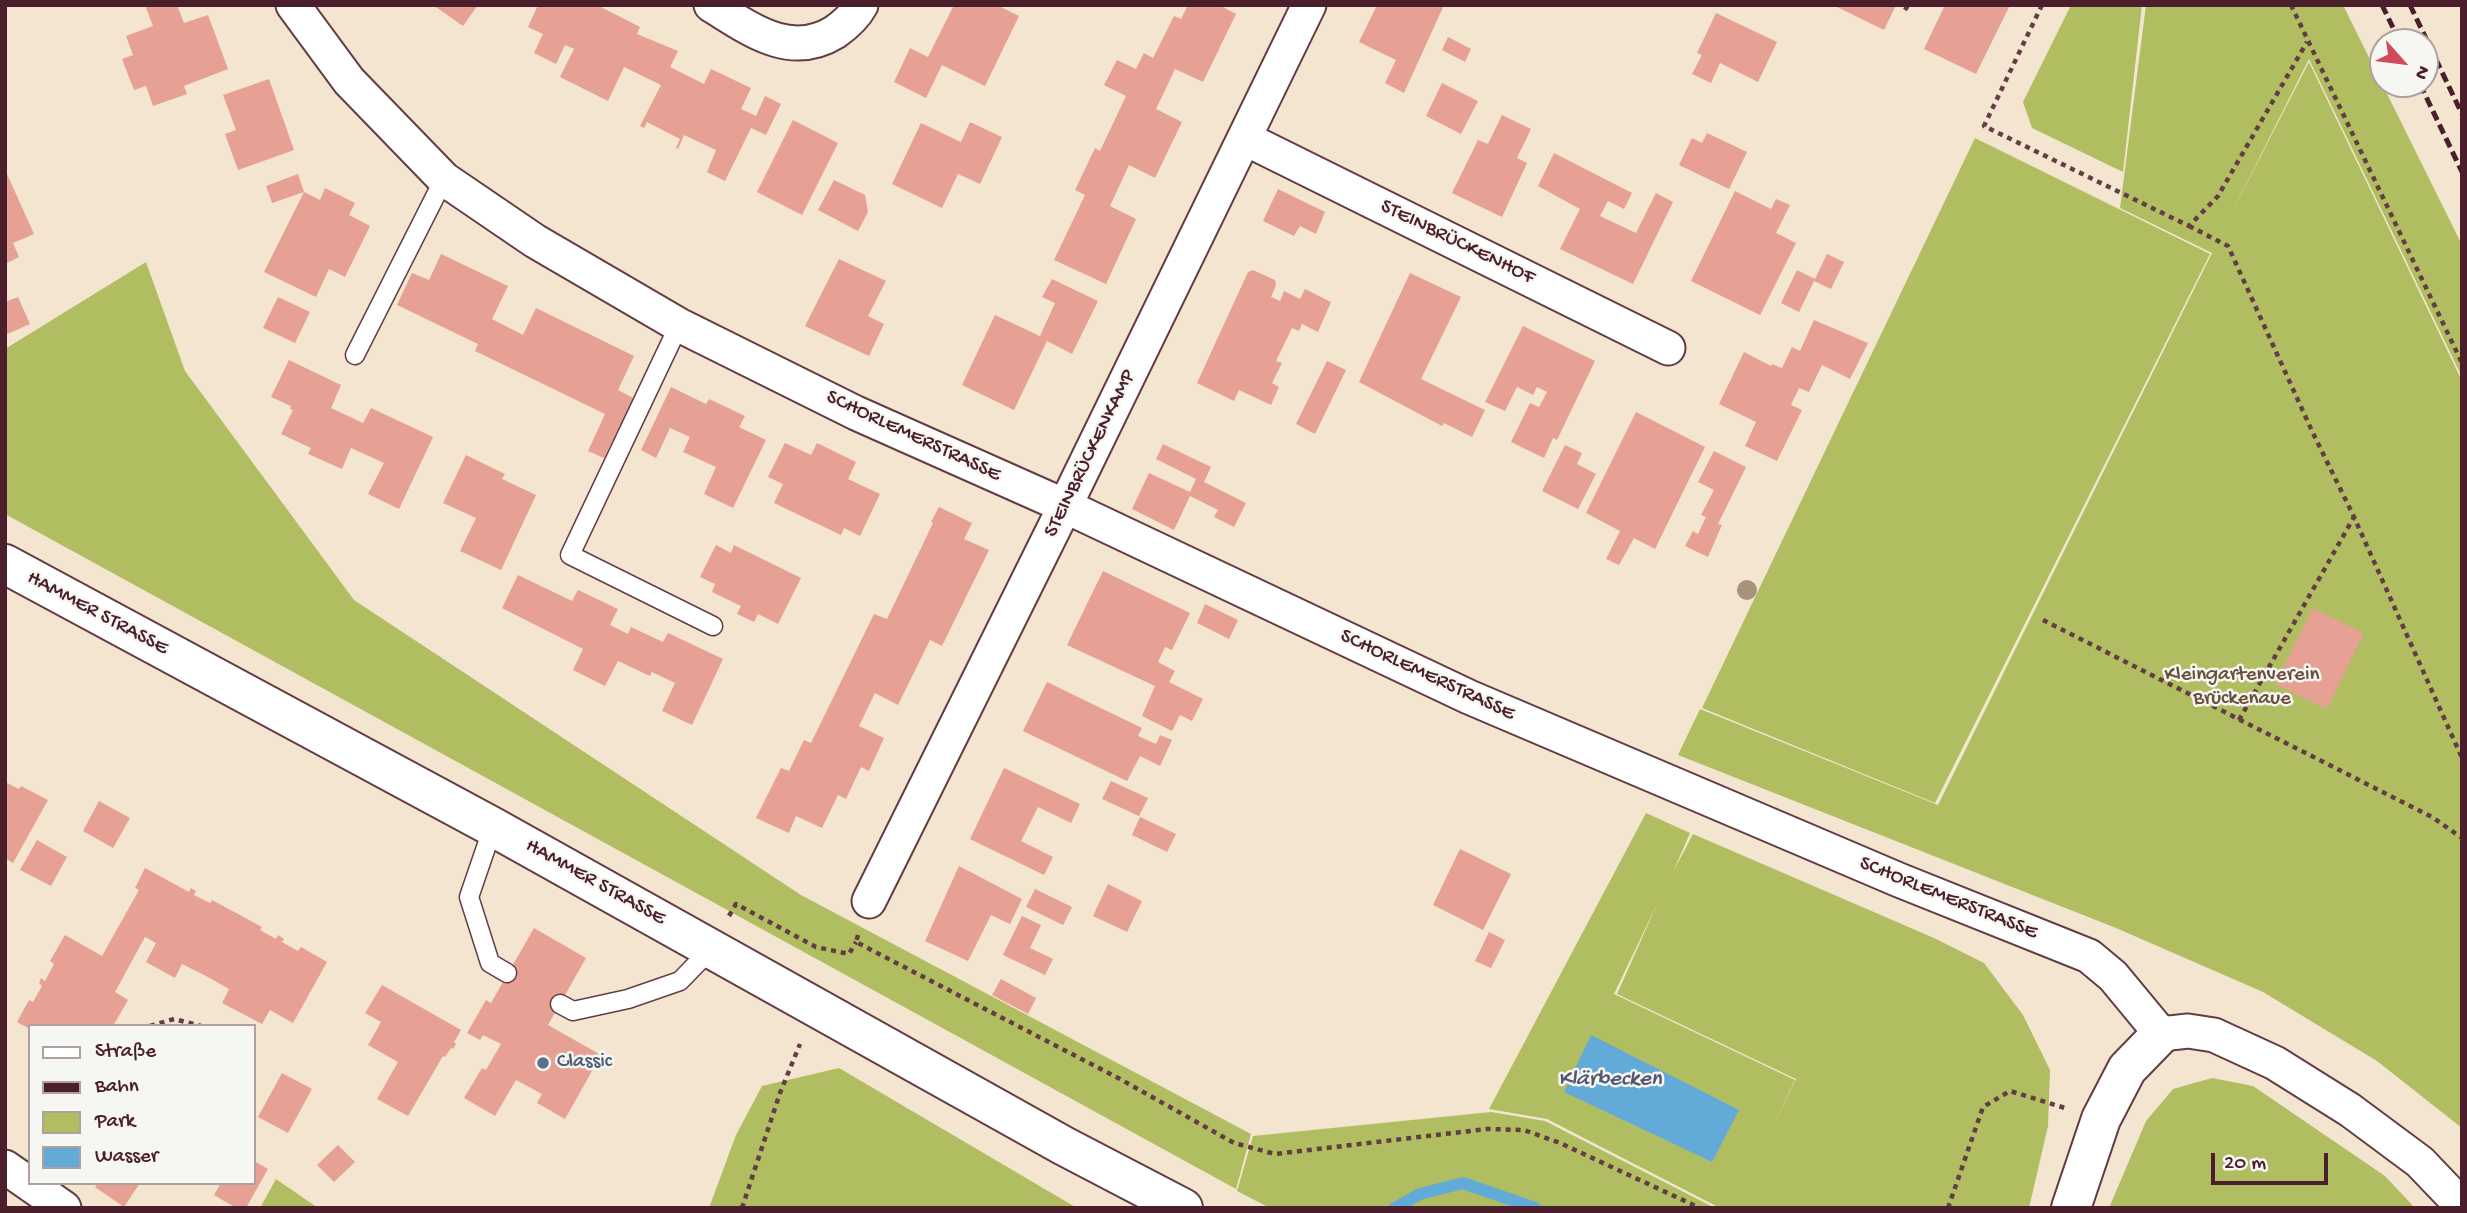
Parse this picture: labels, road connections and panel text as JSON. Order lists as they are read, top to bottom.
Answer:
{
  "streets": {
    "main road": ["HAMMER STRASSE"],
    "street": ["STEINBRÜCKENHOF", "SCHORLEMERSTRASSE", "STEINBRÜCKENKAMP"]
  },
  "crossings": [
    ["STEINBRÜCKENHOF", "STEINBRÜCKENKAMP"],
    ["SCHORLEMERSTRASSE", "STEINBRÜCKENKAMP"]
  ],
  "water": ["Klärbecken"],
  "parks": ["Kleingartenverein Brückenaue"],
  "places": ["Classic"],
  "legend": [
    "Straße",
    "Bahn",
    "Park",
    "Wasser"
  ],
  "scale_bar": "20 m",
  "north": "bottom right"
}
